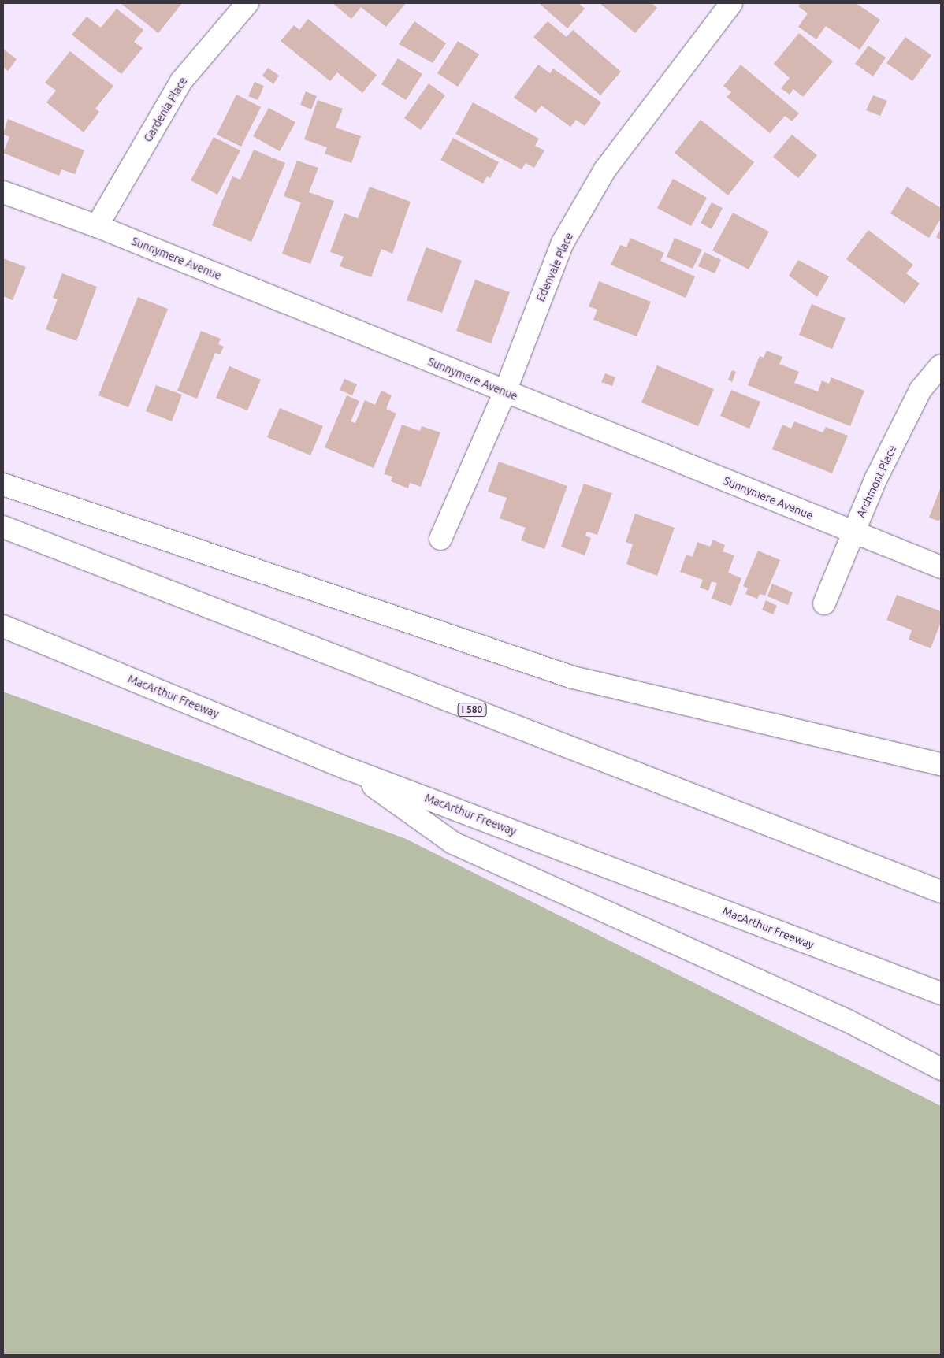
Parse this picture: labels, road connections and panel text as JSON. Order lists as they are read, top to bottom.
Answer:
{
  "streets": {
    "main road": [
      "Gardenia Place",
      "Sunnymere Avenue",
      "Edenvale Place",
      "Archmont Place",
      "MacArthur Freeway",
      "I 580"
    ]
  },
  "crossings": [
    ["Gardenia Place", "Sunnymere Avenue"],
    ["Sunnymere Avenue", "Edenvale Place"],
    ["Sunnymere Avenue", "Archmont Place"]
  ]
}
